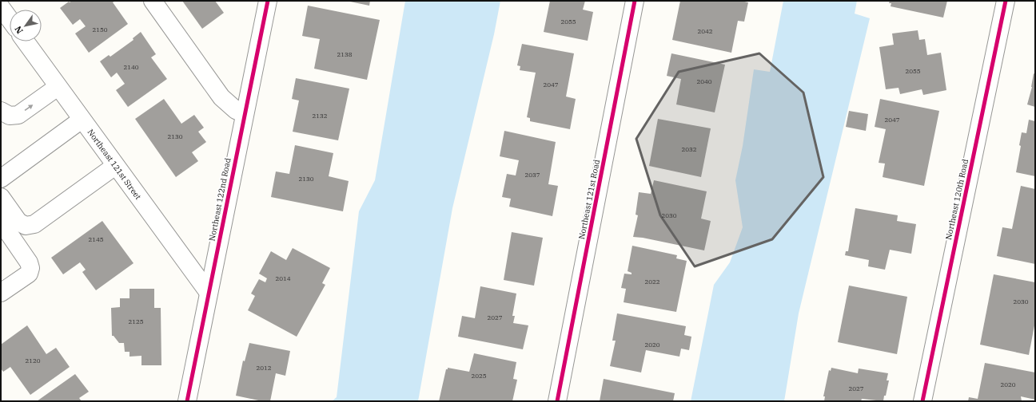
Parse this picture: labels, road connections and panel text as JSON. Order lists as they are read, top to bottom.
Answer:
{
  "streets": {
    "street": [
      "Northeast 121st Street",
      "Northeast 122nd Road",
      "Northeast 121st Road",
      "Northeast 120th Road"
    ]
  },
  "crossings": [
    ["Northeast 121st Street", "Northeast 122nd Road"]
  ],
  "house_numbers": [
    "2055",
    "2150",
    "2042",
    "2138",
    "2140",
    "2055",
    "2040",
    "2047",
    "2132",
    "2047",
    "2130",
    "2032",
    "2037",
    "2130",
    "2030",
    "2145",
    "2014",
    "2022",
    "2030",
    "2027",
    "2125",
    "2020",
    "2120",
    "2012",
    "2025",
    "2020",
    "2027"
  ],
  "north": "bottom left"
}
